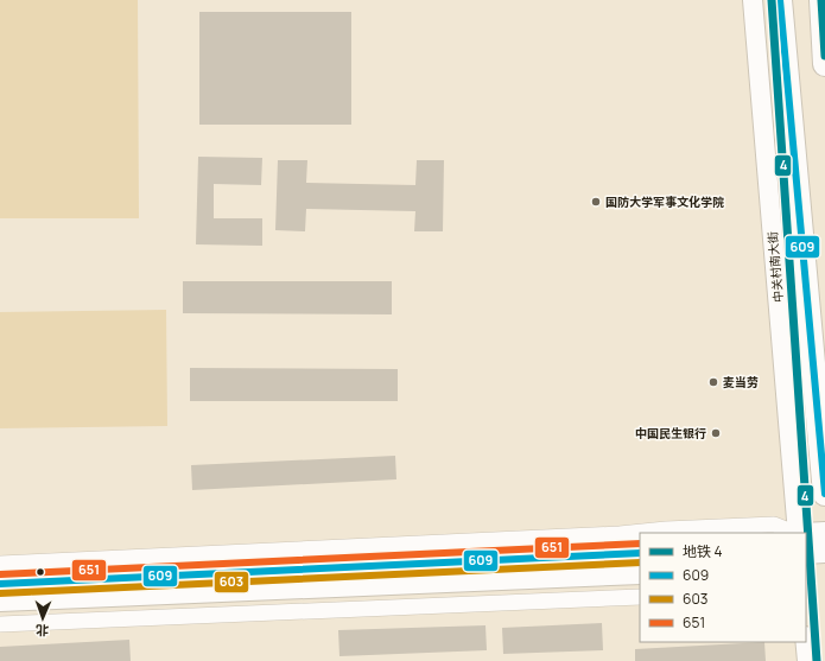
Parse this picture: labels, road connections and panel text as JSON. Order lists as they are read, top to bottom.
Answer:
{
  "streets": {
    "street": ["中关村南大街"]
  },
  "places": ["国防大学军事文化学院", "麦当劳", "中国民生银行"],
  "lines": [
    "metro line 4",
    "transit line 609",
    "transit line 651",
    "transit line 603"
  ],
  "legend": [
    "地铁 4",
    "609",
    "603",
    "651"
  ],
  "north": "bottom"
}
